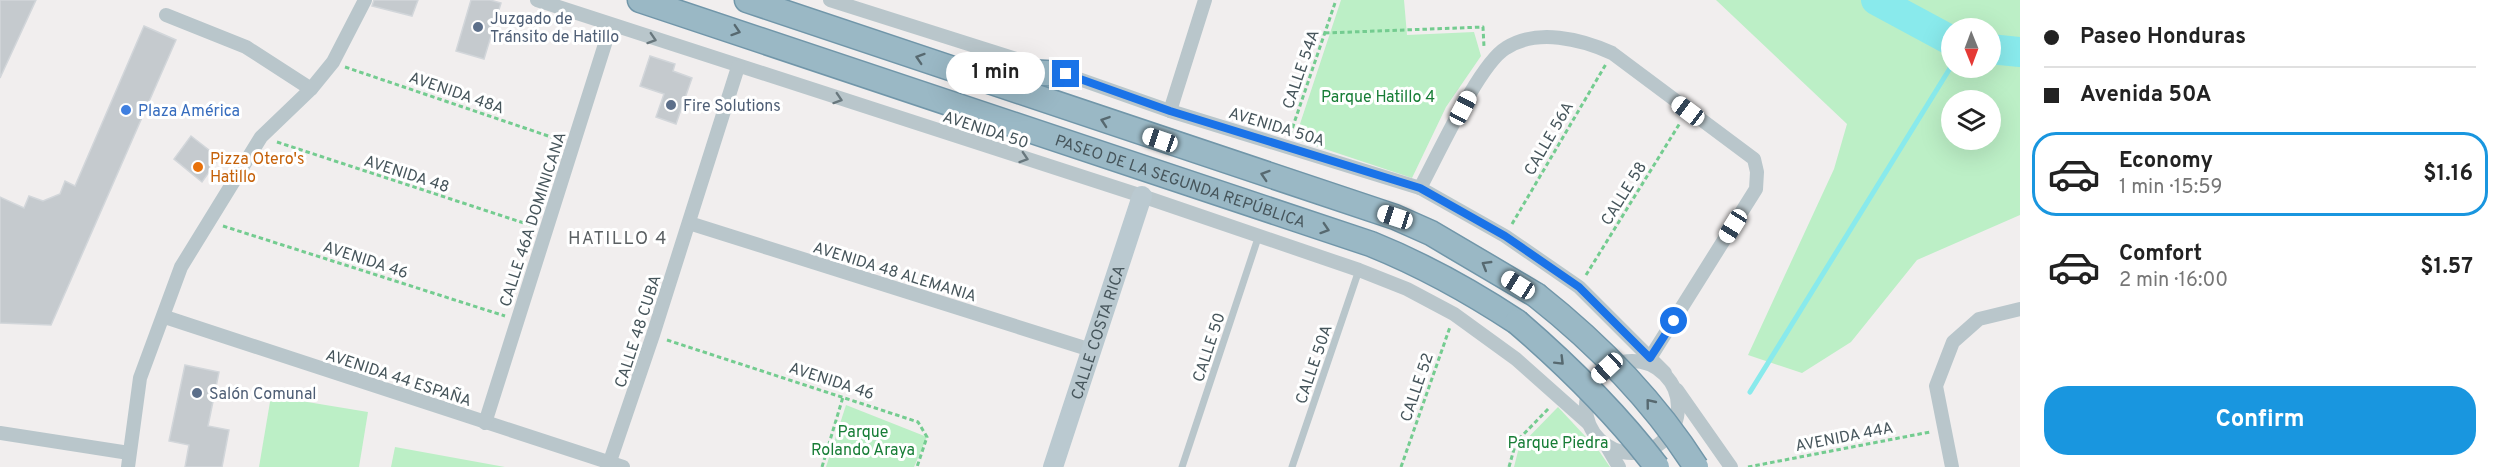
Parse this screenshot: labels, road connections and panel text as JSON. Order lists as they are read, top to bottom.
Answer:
{
  "streets": {
    "highway": ["PASEO DE LA SEGUNDA REPÚBLICA"],
    "main road": ["CALLE COSTA RICA"],
    "street": [
      "AVENIDA 50A",
      "AVENIDA 50",
      "CALLE 46A DOMINICANA",
      "AVENIDA 48 ALEMANIA",
      "CALLE 48 CUBA",
      "AVENIDA 44 ESPAÑA"
    ],
    "lane": ["CALLE 50", "CALLE 50A"],
    "path": [
      "CALLE 54A",
      "AVENIDA 48A",
      "CALLE 56A",
      "AVENIDA 48",
      "CALLE 58",
      "AVENIDA 46",
      "CALLE 52",
      "AVENIDA 44A"
    ]
  },
  "crossings": [
    ["CALLE 54A", "AVENIDA 50A"],
    ["AVENIDA 48A", "CALLE 46A DOMINICANA"],
    ["AVENIDA 50A", "AVENIDA 50"],
    ["AVENIDA 50A", "CALLE 56A"],
    ["AVENIDA 50A", "CALLE 58"],
    ["AVENIDA 50", "CALLE 46A DOMINICANA"],
    ["AVENIDA 50", "CALLE 48 CUBA"],
    ["AVENIDA 50", "CALLE COSTA RICA"],
    ["AVENIDA 50", "CALLE 50"],
    ["AVENIDA 50", "CALLE 50A"],
    ["AVENIDA 50", "CALLE 52"],
    ["AVENIDA 48", "CALLE 46A DOMINICANA"],
    ["CALLE 46A DOMINICANA", "AVENIDA 46"],
    ["CALLE 46A DOMINICANA", "AVENIDA 44 ESPAÑA"],
    ["AVENIDA 46", "CALLE 48 CUBA"],
    ["AVENIDA 48 ALEMANIA", "CALLE 48 CUBA"],
    ["AVENIDA 48 ALEMANIA", "CALLE COSTA RICA"],
    ["CALLE 48 CUBA", "AVENIDA 44 ESPAÑA"]
  ],
  "one_way": ["AVENIDA 50"],
  "districts": ["HATILLO 4"],
  "parks": ["Parque Hatillo 4", "Parque Rolando Araya", "Parque Piedra"],
  "places": [
    "Juzgado de Tránsito de Hatillo",
    "Fire Solutions",
    "Plaza América",
    "Pizza Otero's Hatillo",
    "Salón Comunal"
  ],
  "north": "bottom",
  "page": {
    "banner": ["Paseo Honduras", "Avenida 50A"],
    "bubble": "1 min",
    "list": [
      {
        "name": "Economy",
        "note": "1 min · 15:59",
        "value": "$1.16"
      },
      {
        "name": "Comfort",
        "note": "2 min · 16:00",
        "value": "$1.57"
      }
    ],
    "buttons": "Confirm"
  }
}
